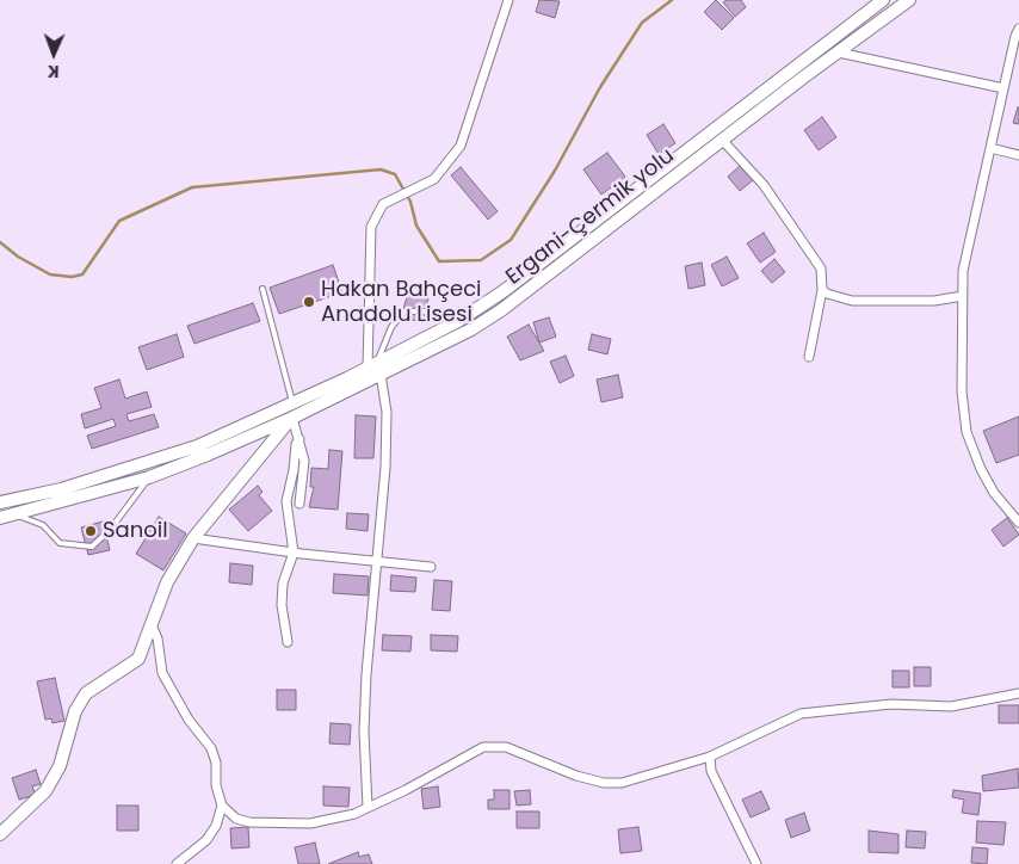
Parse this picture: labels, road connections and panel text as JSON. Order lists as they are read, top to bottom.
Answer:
{
  "streets": {
    "main road": ["Ergani-Çermik yolu"]
  },
  "places": ["Hakan Bahçeci Anadolu Lisesi", "Sanoil"],
  "north": "bottom"
}
